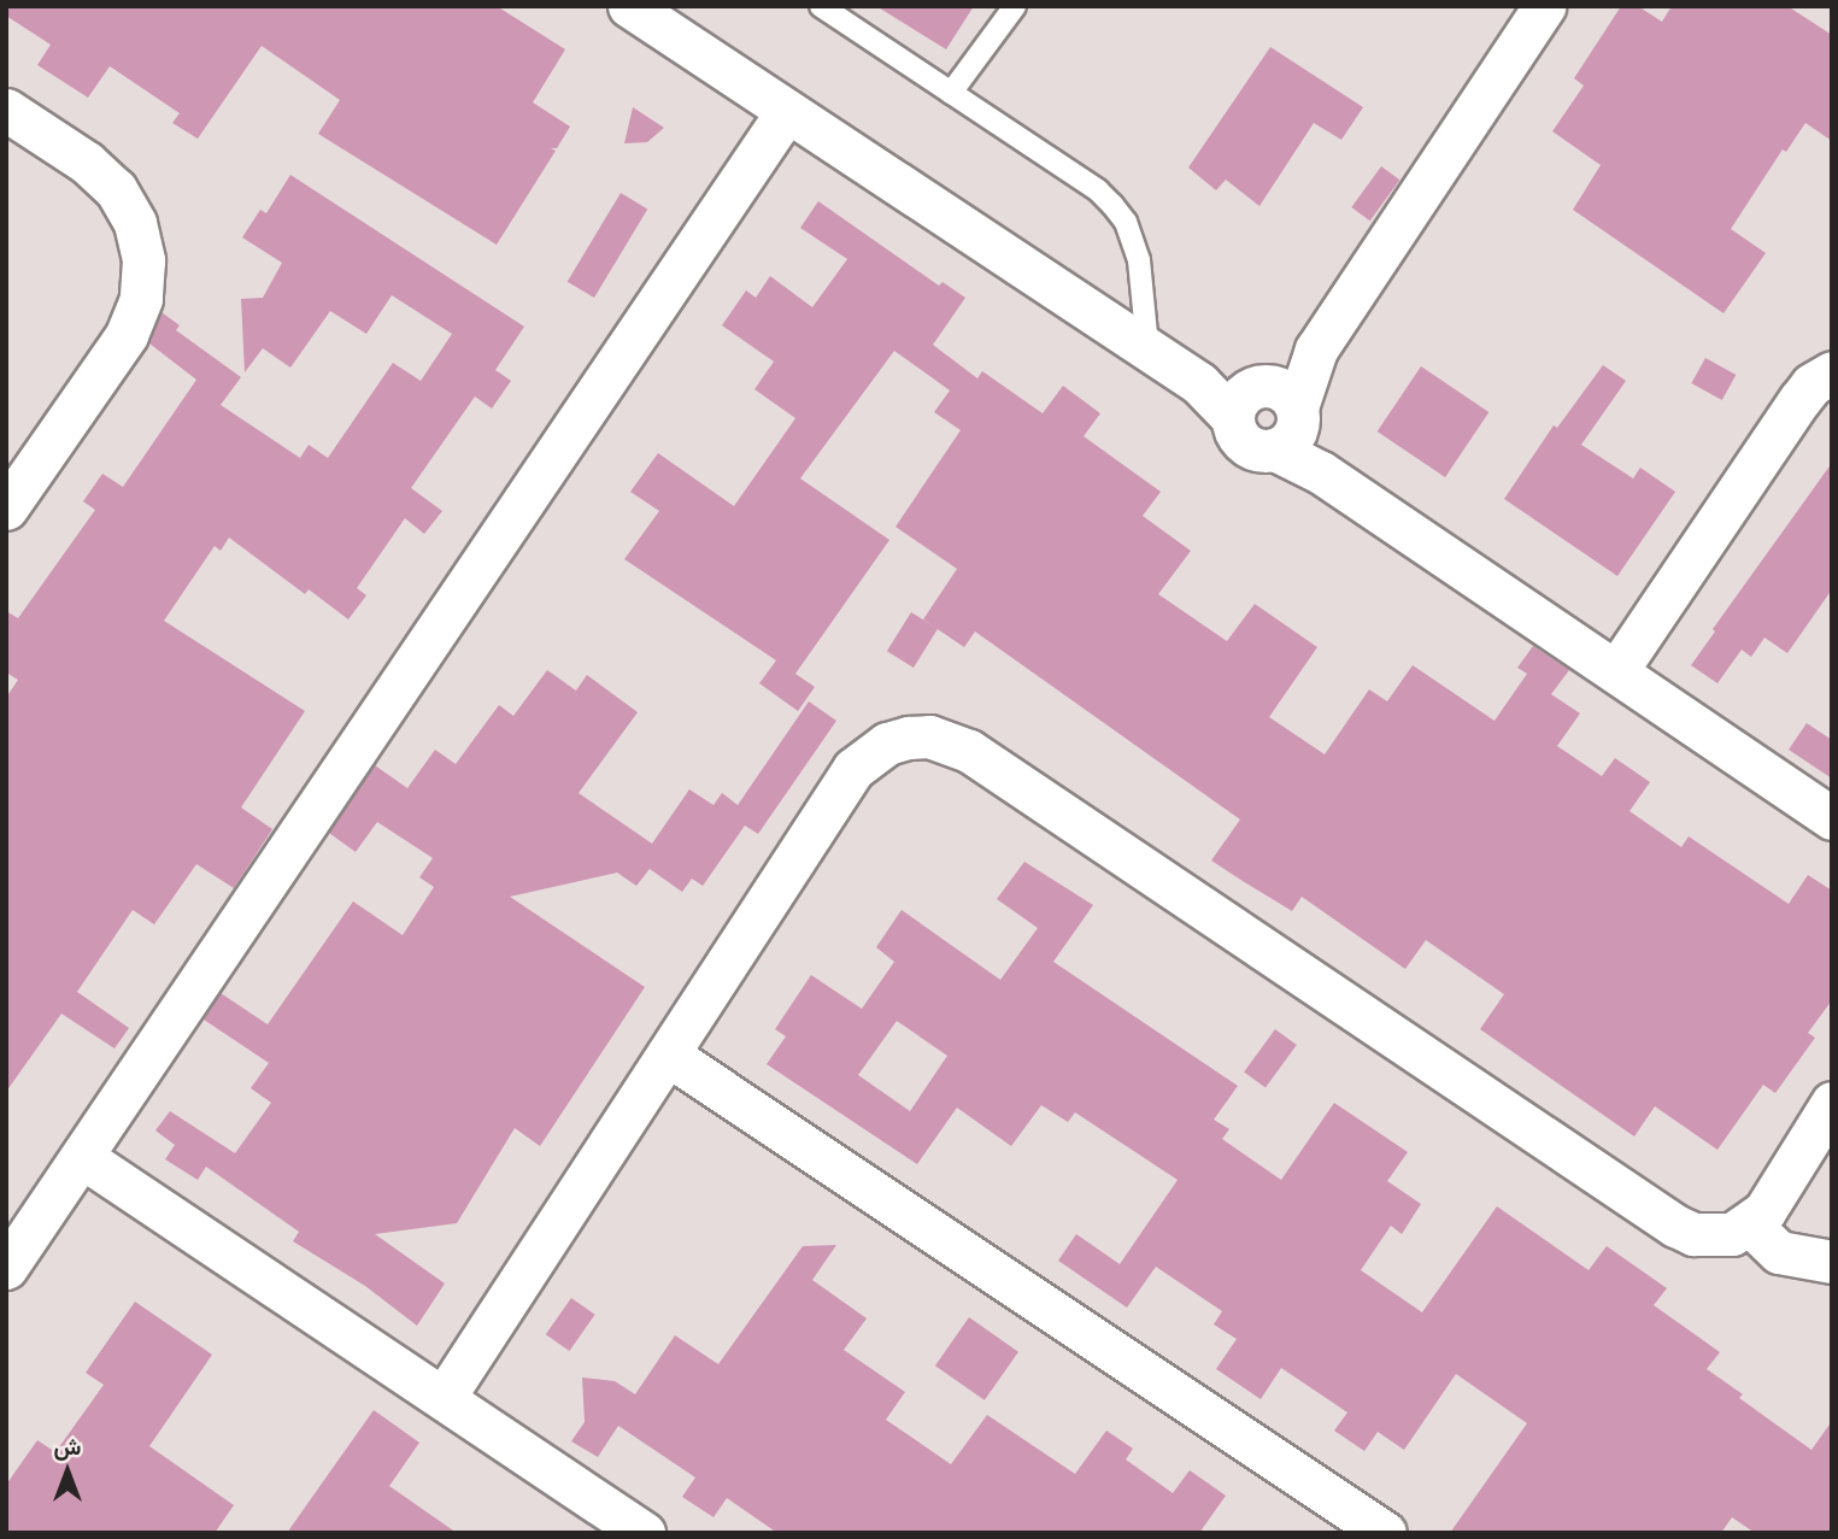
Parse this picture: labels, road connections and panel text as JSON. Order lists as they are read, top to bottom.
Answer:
{
  "north": "top"
}
